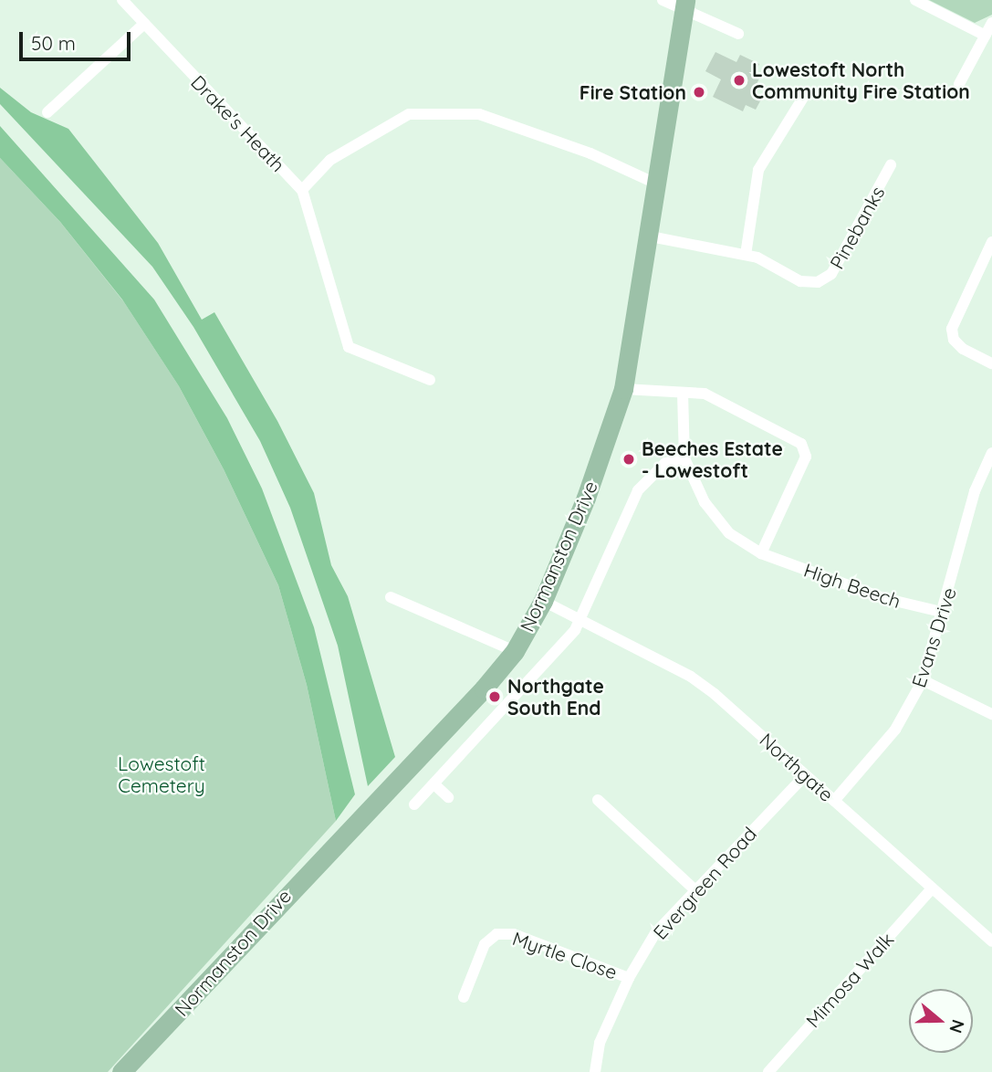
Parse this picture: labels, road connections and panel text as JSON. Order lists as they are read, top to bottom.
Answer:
{
  "streets": {
    "main road": ["Normanston Drive"],
    "street": [
      "Drake's Heath",
      "Pinebanks",
      "High Beech",
      "Evans Drive",
      "Northgate",
      "Evergreen Road",
      "Myrtle Close",
      "Mimosa Walk"
    ]
  },
  "crossings": [
    ["Pinebanks", "Normanston Drive"],
    ["Normanston Drive", "Northgate"],
    ["High Beech", "Evans Drive"],
    ["Evans Drive", "Northgate"],
    ["Northgate", "Evergreen Road"],
    ["Northgate", "Mimosa Walk"],
    ["Evergreen Road", "Myrtle Close"]
  ],
  "parks": ["Lowestoft Cemetery"],
  "places": [
    "Lowestoft North Community Fire Station",
    "Fire Station",
    "Beeches Estate - Lowestoft",
    "Northgate South End"
  ],
  "scale_bar": "50 m",
  "north": "right"
}
